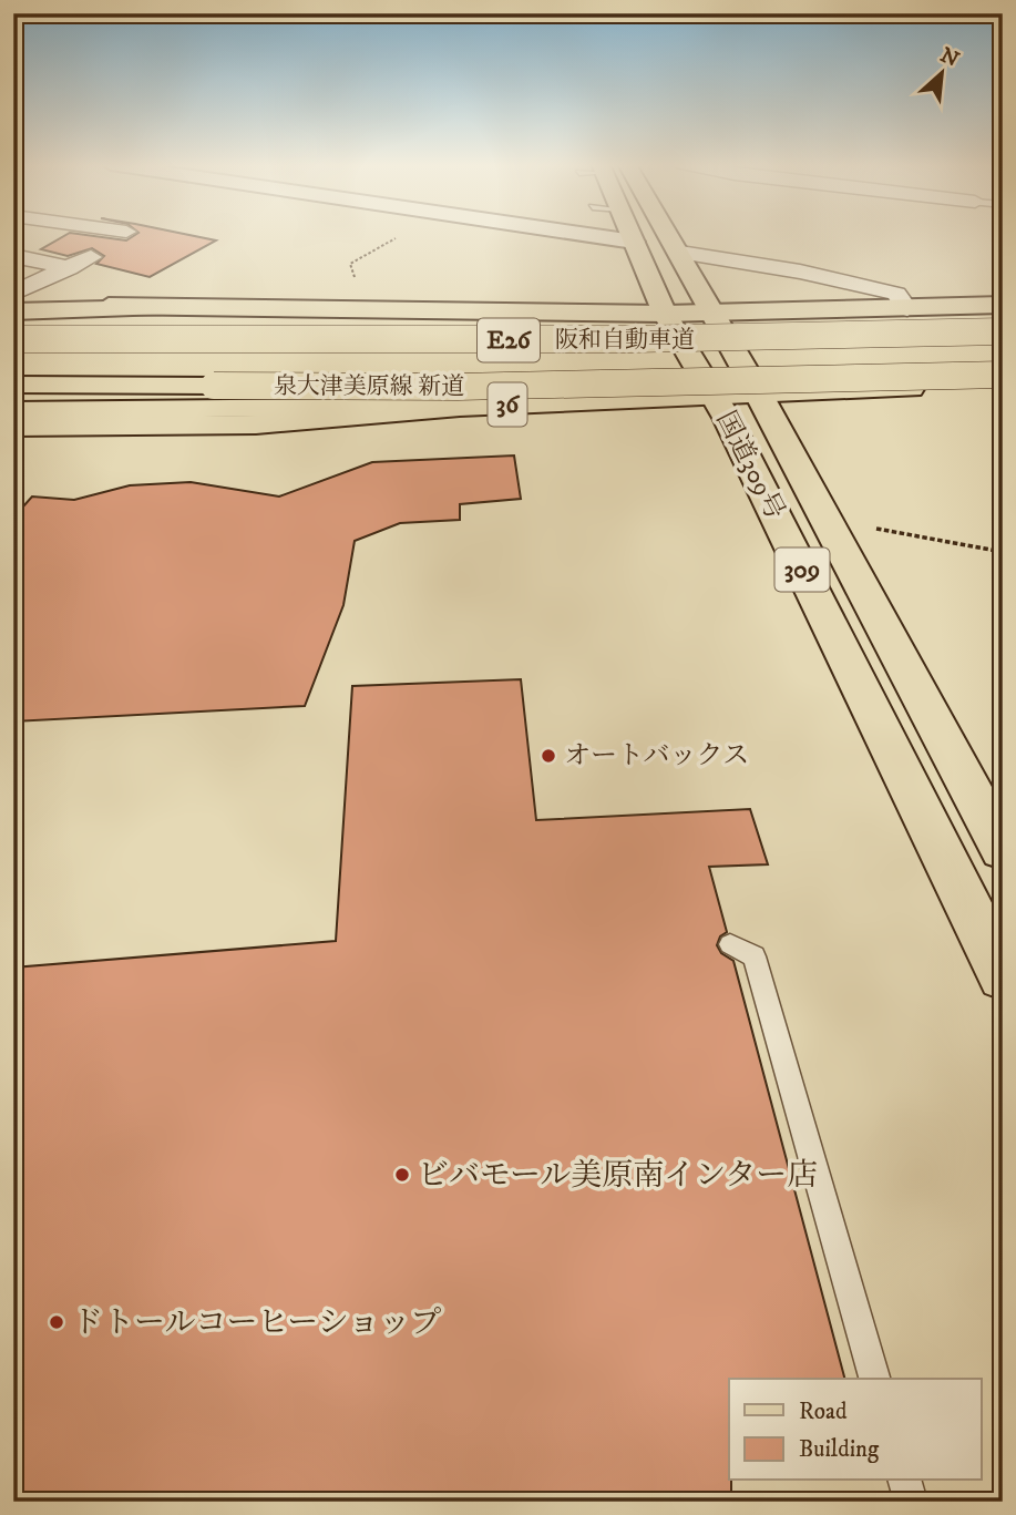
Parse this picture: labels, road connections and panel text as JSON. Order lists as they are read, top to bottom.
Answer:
{
  "streets": {
    "main road": [
      "E26",
      "阪和自動車道",
      "泉大津美原線 新道",
      "36",
      "国道309号",
      "309"
    ]
  },
  "crossings": [
    ["泉大津美原線 新道", "36"],
    ["36", "国道309号"]
  ],
  "places": ["オートバックス", "ビバモール美原南インター店", "ドトールコーヒーショップ"],
  "legend": ["Road", "Building"],
  "north": "top right"
}
